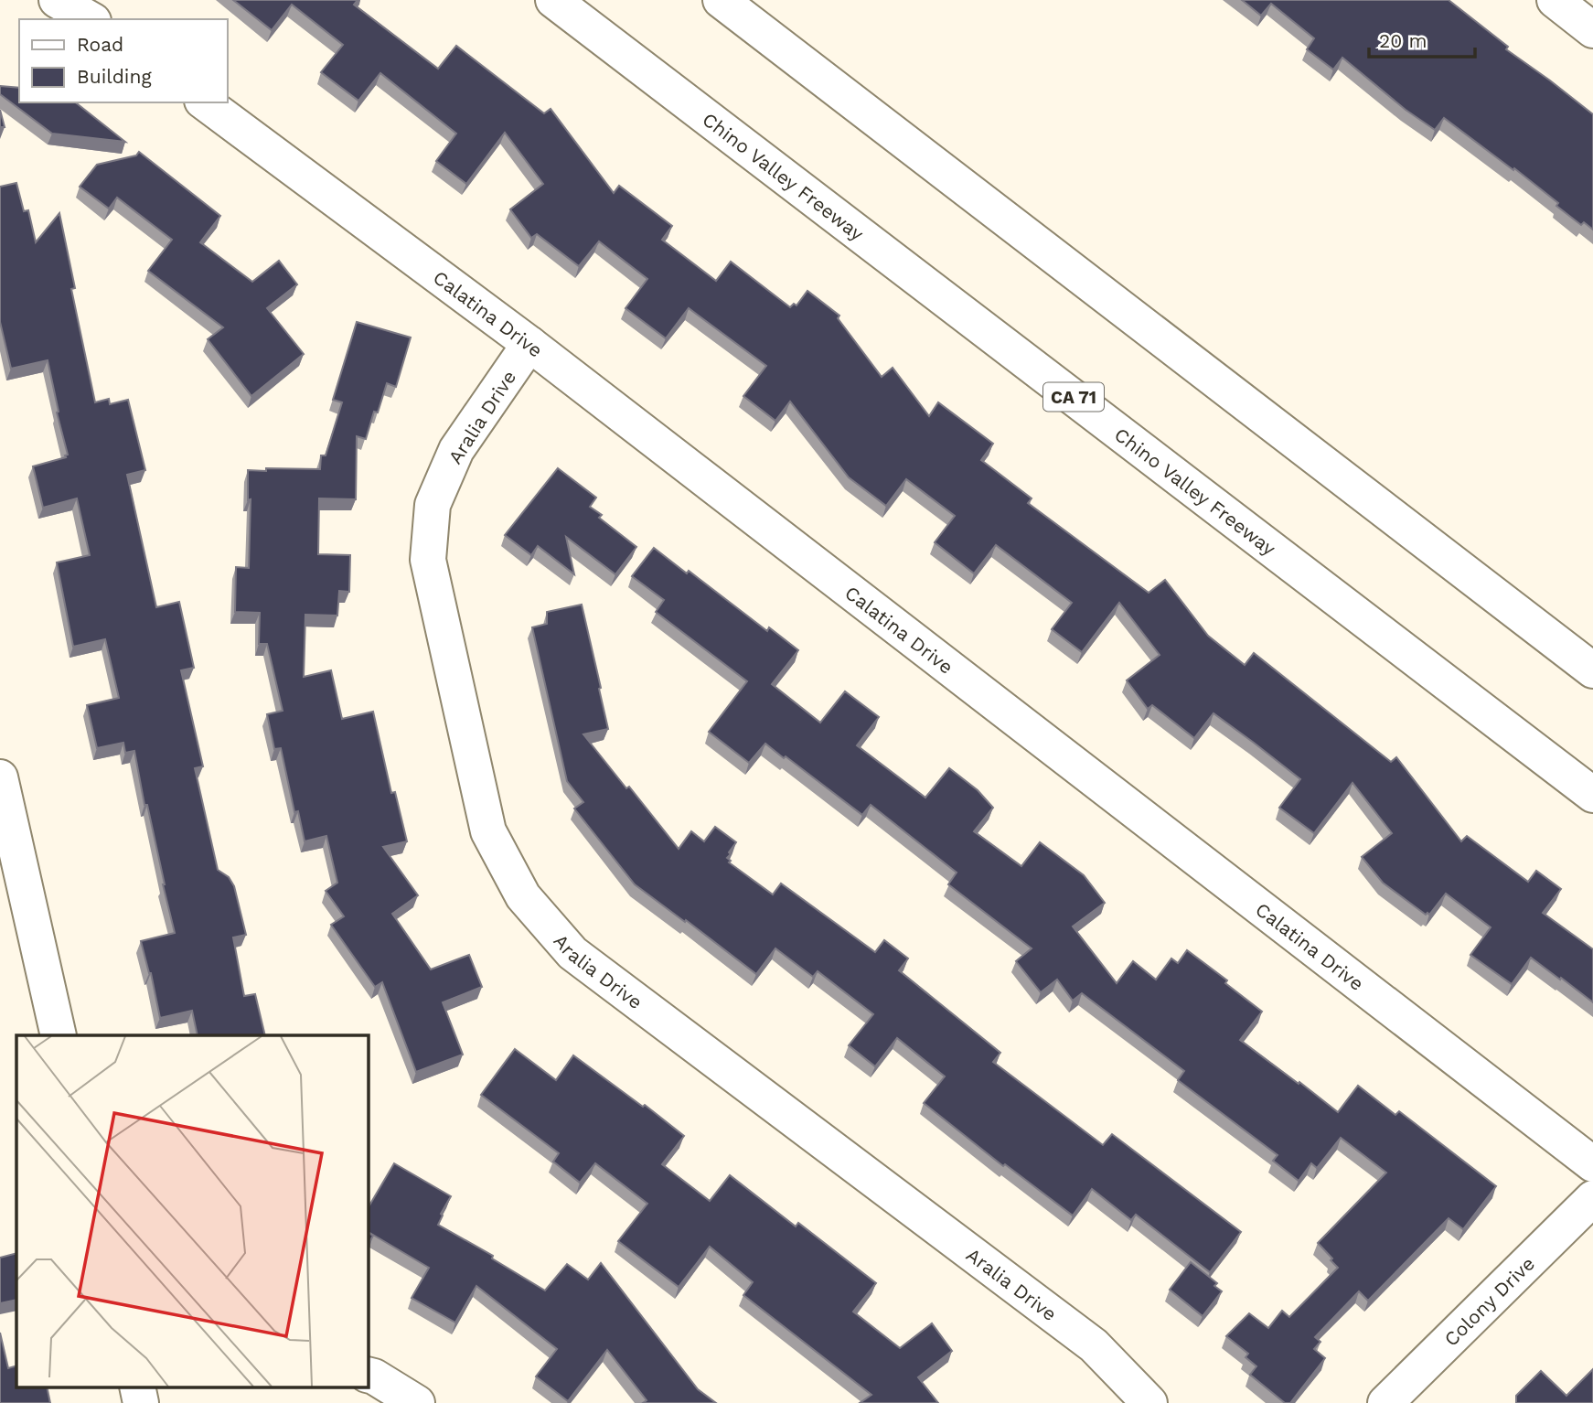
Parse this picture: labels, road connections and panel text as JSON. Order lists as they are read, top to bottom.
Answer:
{
  "streets": {
    "main road": [
      "Chino Valley Freeway",
      "Calatina Drive",
      "CA 71",
      "Aralia Drive",
      "Colony Drive"
    ]
  },
  "crossings": [
    ["Calatina Drive", "Aralia Drive"]
  ],
  "legend": ["Road", "Building"],
  "scale_bar": "20 m"
}
